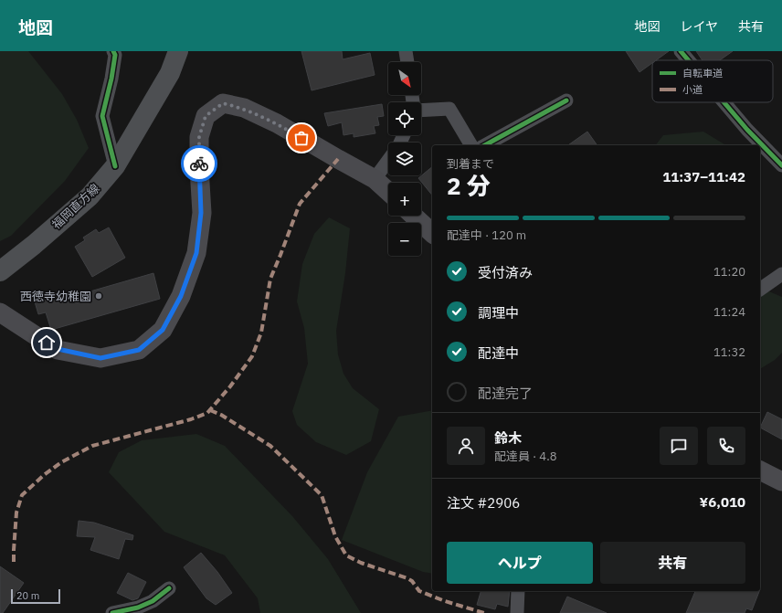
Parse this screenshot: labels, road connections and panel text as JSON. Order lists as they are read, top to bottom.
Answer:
{
  "streets": {
    "main road": ["福岡直方線"]
  },
  "places": ["西徳寺幼稚園"],
  "legend": ["自転車道", "小道"],
  "scale_bar": "20 m",
  "north": "bottom right",
  "page": {
    "header": "地図",
    "nav": ["地図", "レイヤ", "共有"],
    "map_buttons": ["+", "−"],
    "heading": ["2 分", "到着まで", "11:37–11:42"],
    "panel": [
      "鈴木",
      "配達員 · 4.8",
      "注文 #2906",
      "¥6,010"
    ],
    "bar": "配達中 · 120 m",
    "list": [
      ["受付済み", "11:20"],
      ["調理中", "11:24"],
      ["配達中", "11:32"],
      "配達完了"
    ],
    "buttons": ["ヘルプ", "共有"],
    "scale": "20 m"
  }
}
